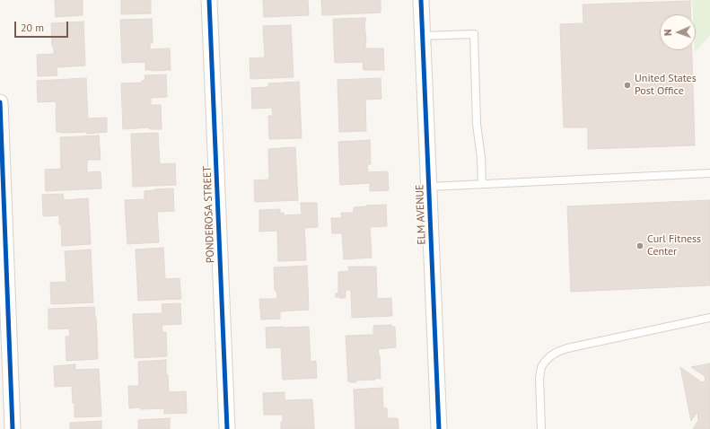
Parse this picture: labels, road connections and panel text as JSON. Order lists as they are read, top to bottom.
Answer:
{
  "streets": {
    "street": ["PONDEROSA STREET", "ELM AVENUE"]
  },
  "places": ["United States Post Office", "Curl Fitness Center"],
  "scale_bar": "20 m",
  "north": "left"
}
